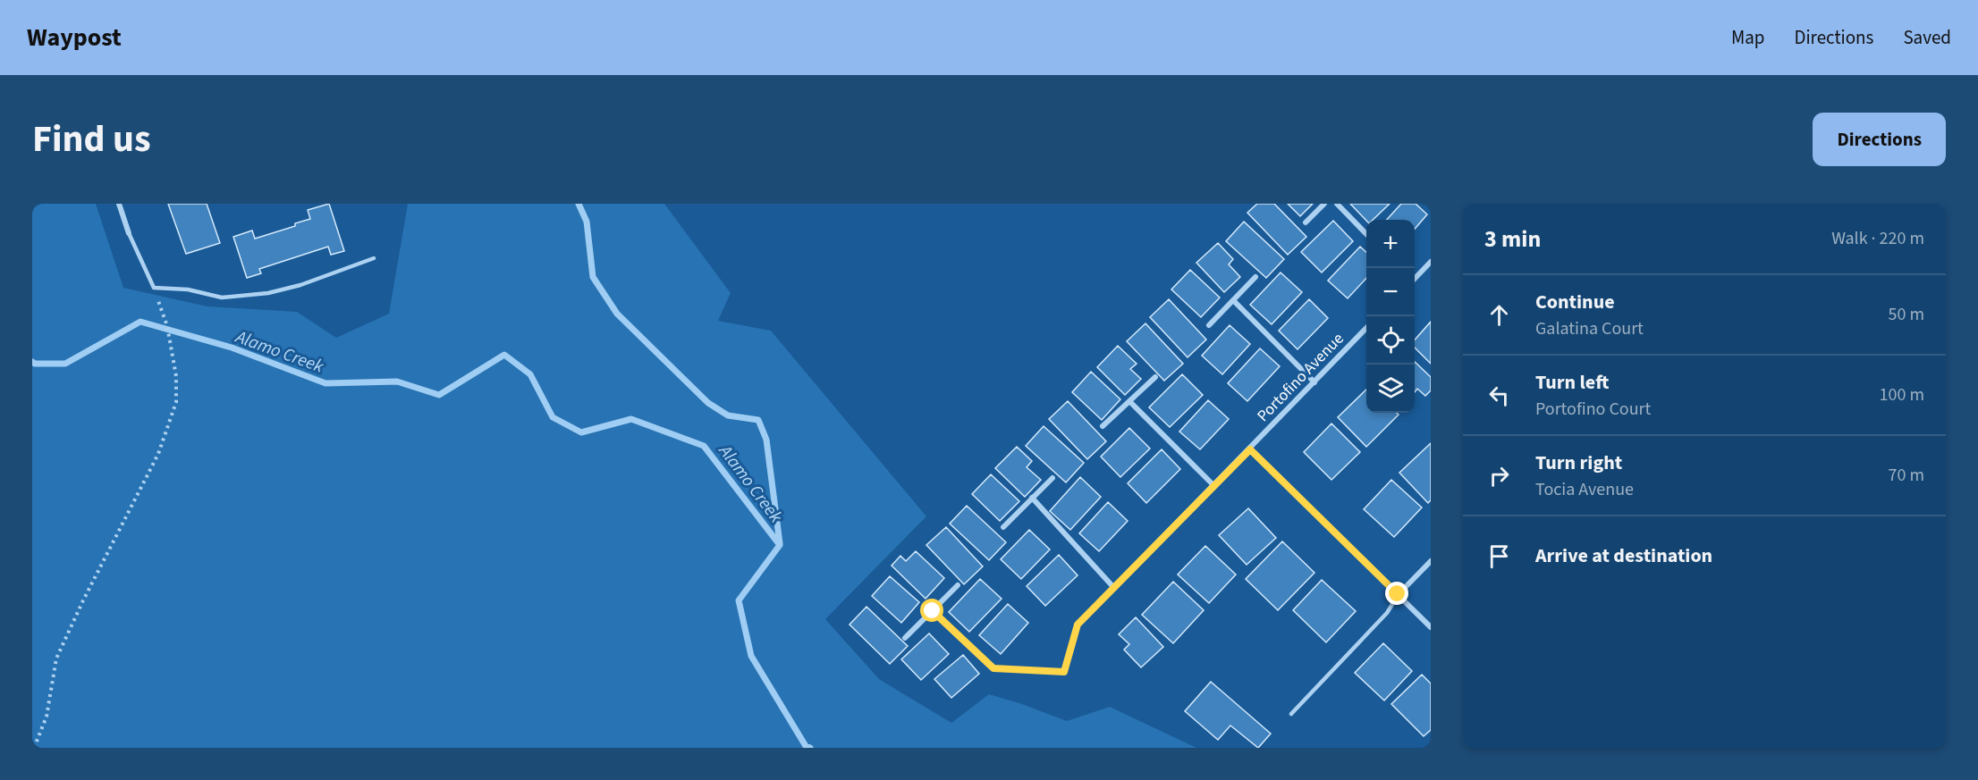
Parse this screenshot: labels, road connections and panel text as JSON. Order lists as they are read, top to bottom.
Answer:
{
  "streets": {
    "street": ["Portofino Avenue"]
  },
  "water": ["Alamo Creek"],
  "page": {
    "header": "Waypost",
    "nav": ["Map", "Directions", "Saved"],
    "title": "Find us",
    "buttons": "Directions",
    "heading": ["3 min", "Walk · 220 m"],
    "map_buttons": ["+", "−"],
    "list": [
      ["Continue", "Galatina Court", "50 m"],
      ["Turn left", "Portofino Court", "100 m"],
      ["Turn right", "Tocia Avenue", "70 m"],
      "Arrive at destination"
    ]
  }
}
